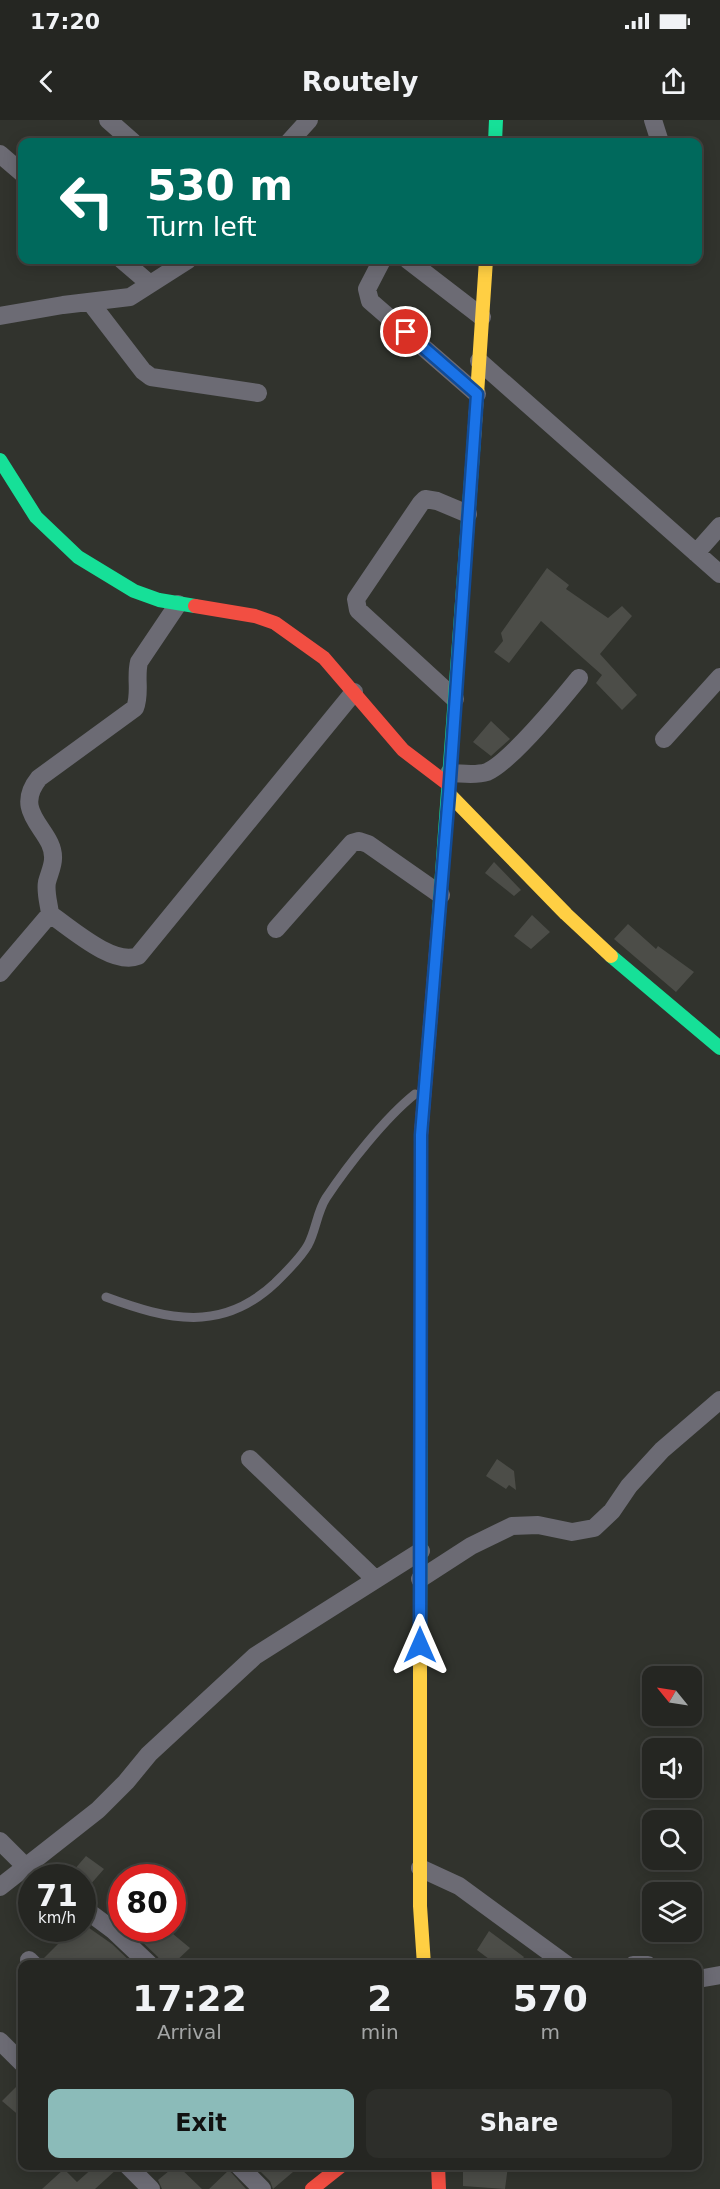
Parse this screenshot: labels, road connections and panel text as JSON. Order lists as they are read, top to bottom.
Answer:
{
  "north": "top left",
  "page": {
    "status": "17:20",
    "header": "Routely",
    "turn": ["530 m", "Turn left"],
    "speed": "71 km/h",
    "limit": "80",
    "eta": [
      "17:22",
      "Arrival",
      "2",
      "min",
      "570",
      "m"
    ],
    "buttons": ["Exit", "Share"]
  }
}
